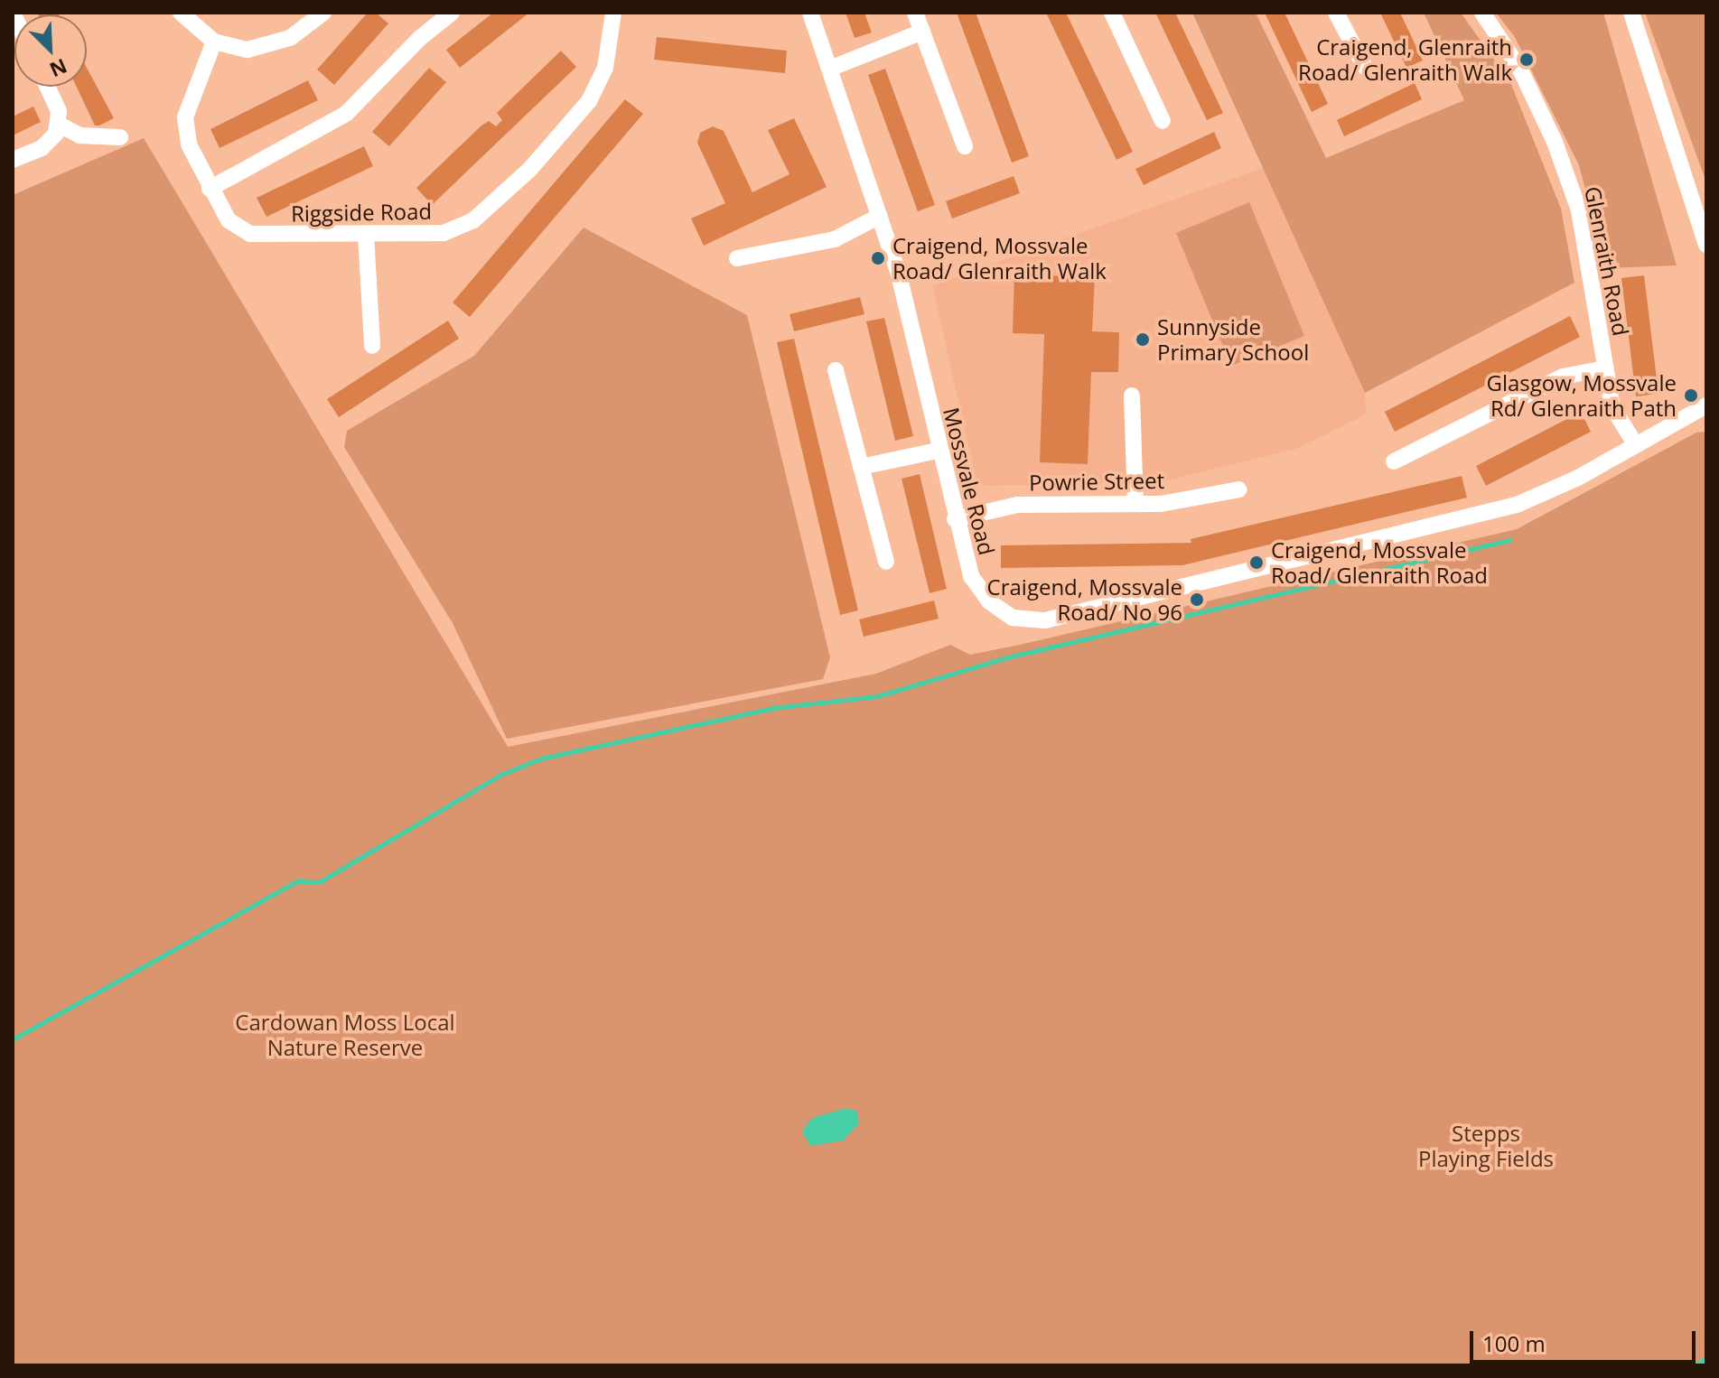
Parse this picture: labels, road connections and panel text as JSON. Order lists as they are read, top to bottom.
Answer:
{
  "streets": {
    "street": [
      "Riggside Road",
      "Glenraith Road",
      "Mossvale Road",
      "Powrie Street"
    ]
  },
  "crossings": [
    ["Glenraith Road", "Mossvale Road"],
    ["Mossvale Road", "Powrie Street"]
  ],
  "parks": ["Cardowan Moss Local Nature Reserve", "Stepps Playing Fields"],
  "places": [
    "Craigend, Glenraith Road/ Glenraith Walk",
    "Craigend, Mossvale Road/ Glenraith Walk",
    "Sunnyside Primary School",
    "Glasgow, Mossvale Rd/ Glenraith Path",
    "Craigend, Mossvale Road/ Glenraith Road",
    "Craigend, Mossvale Road/ No 96"
  ],
  "scale_bar": "100 m",
  "north": "bottom right"
}
